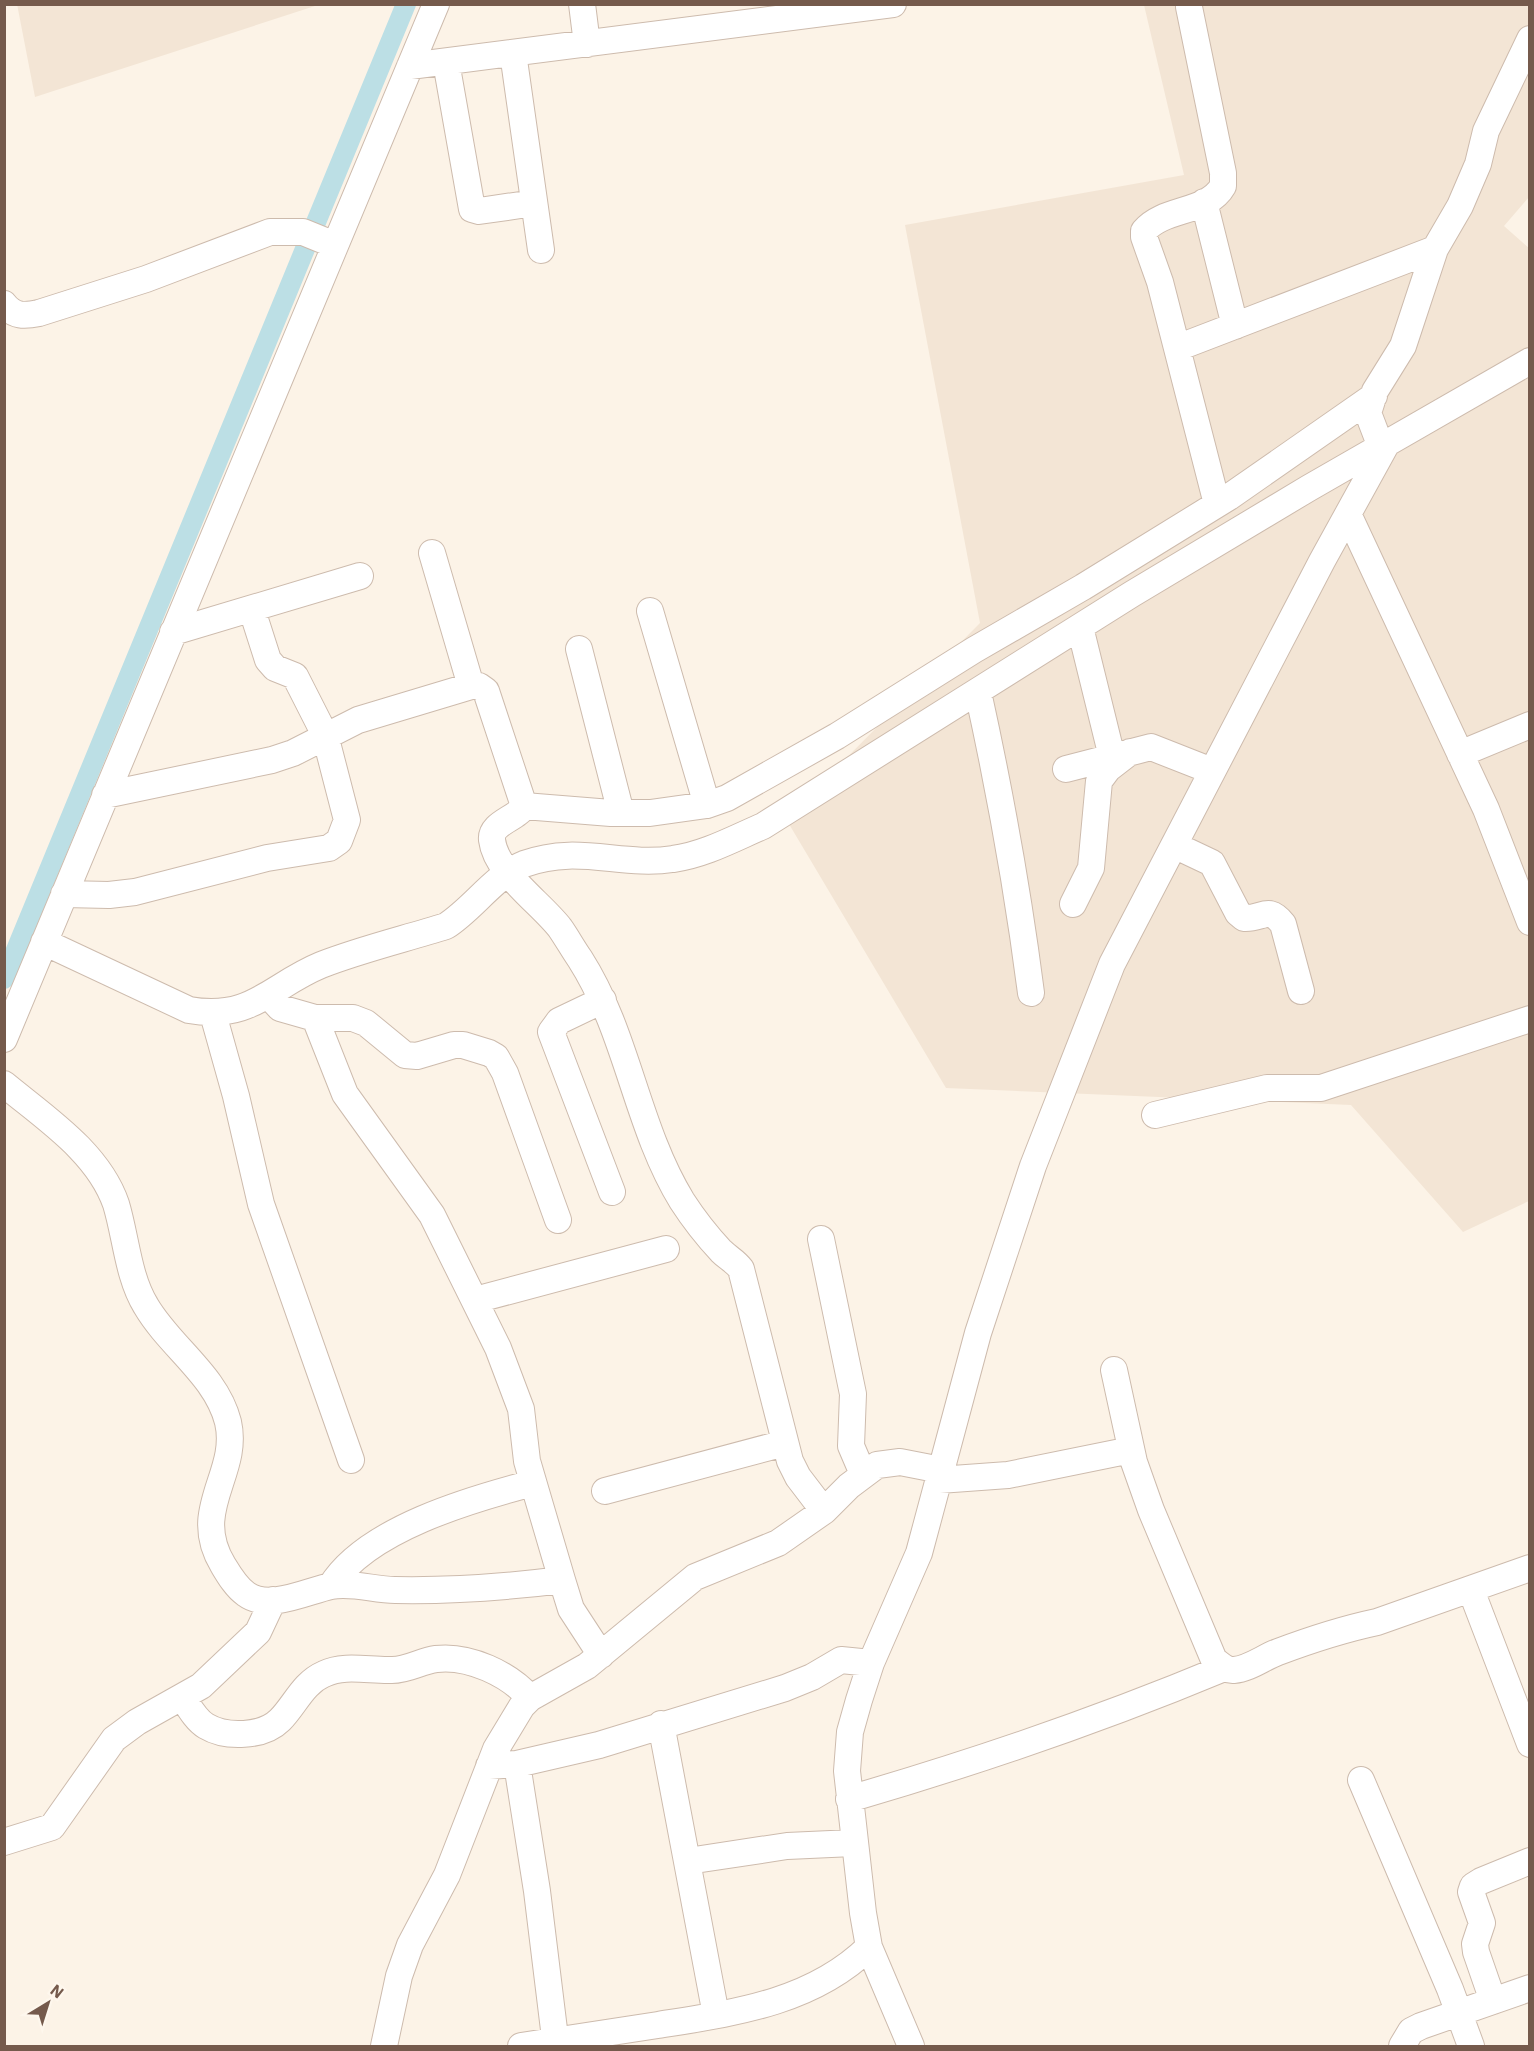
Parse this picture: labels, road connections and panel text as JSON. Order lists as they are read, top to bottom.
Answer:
{
  "north": "top right"
}
